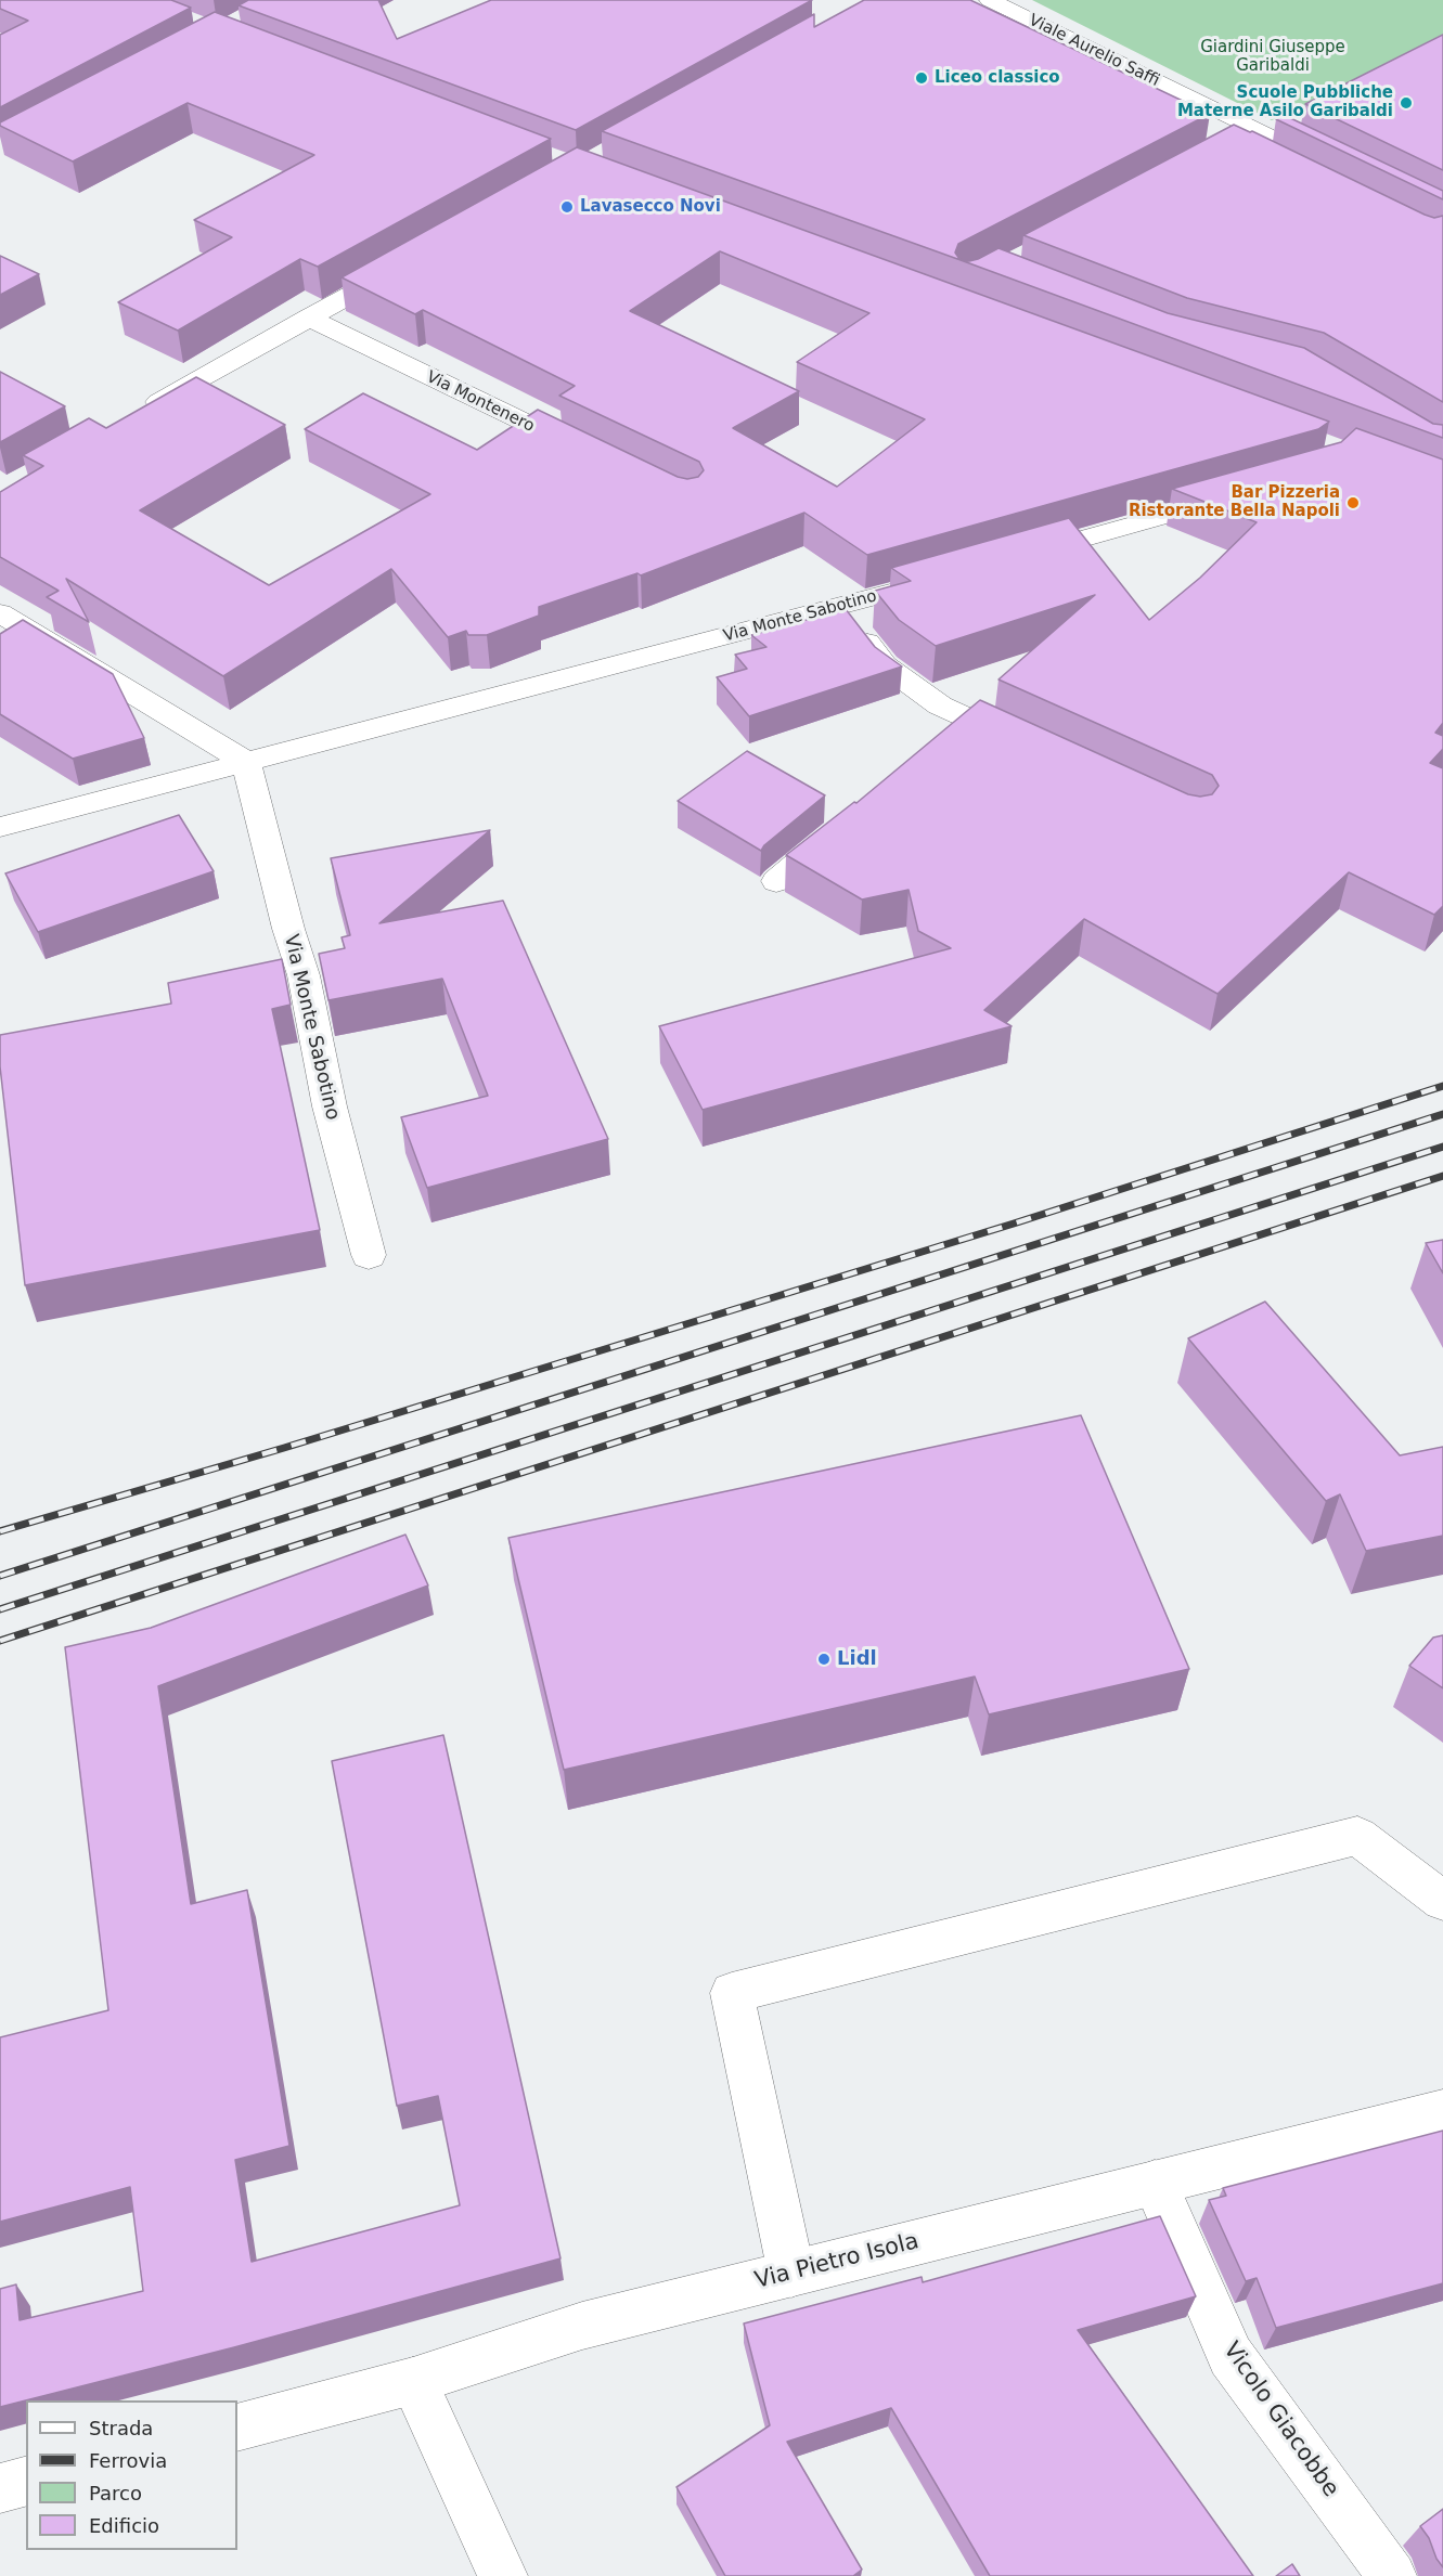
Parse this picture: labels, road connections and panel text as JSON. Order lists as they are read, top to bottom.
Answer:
{
  "streets": {
    "street": [
      "Viale Aurelio Saffi",
      "Via Montenero",
      "Via Monte Sabotino",
      "Via Pietro Isola",
      "Vicolo Giacobbe"
    ]
  },
  "crossings": [
    ["Via Pietro Isola", "Vicolo Giacobbe"]
  ],
  "parks": ["Giardini Giuseppe Garibaldi"],
  "places": [
    "Liceo classico",
    "Scuole Pubbliche Materne Asilo Garibaldi",
    "Lavasecco Novi",
    "Bar Pizzeria Ristorante Bella Napoli",
    "Lidl"
  ],
  "legend": [
    "Strada",
    "Ferrovia",
    "Parco",
    "Edificio"
  ]
}
